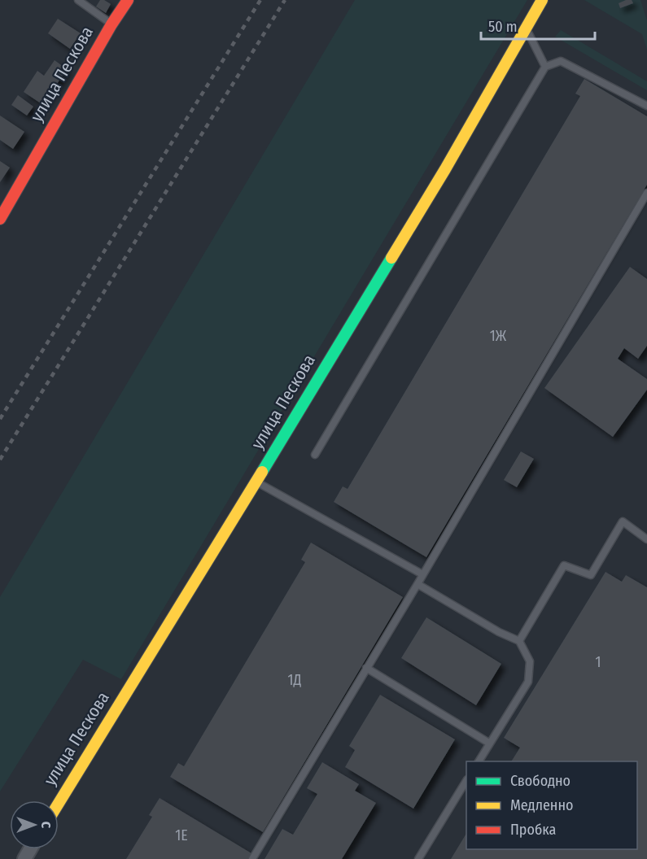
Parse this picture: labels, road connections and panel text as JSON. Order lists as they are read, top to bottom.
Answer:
{
  "streets": {
    "street": ["улица Пескова"]
  },
  "house_numbers": [
    "1Ж",
    "1",
    "1Д",
    "1Е"
  ],
  "legend": ["Свободно", "Медленно", "Пробка"],
  "scale_bar": "50 m",
  "north": "right"
}
